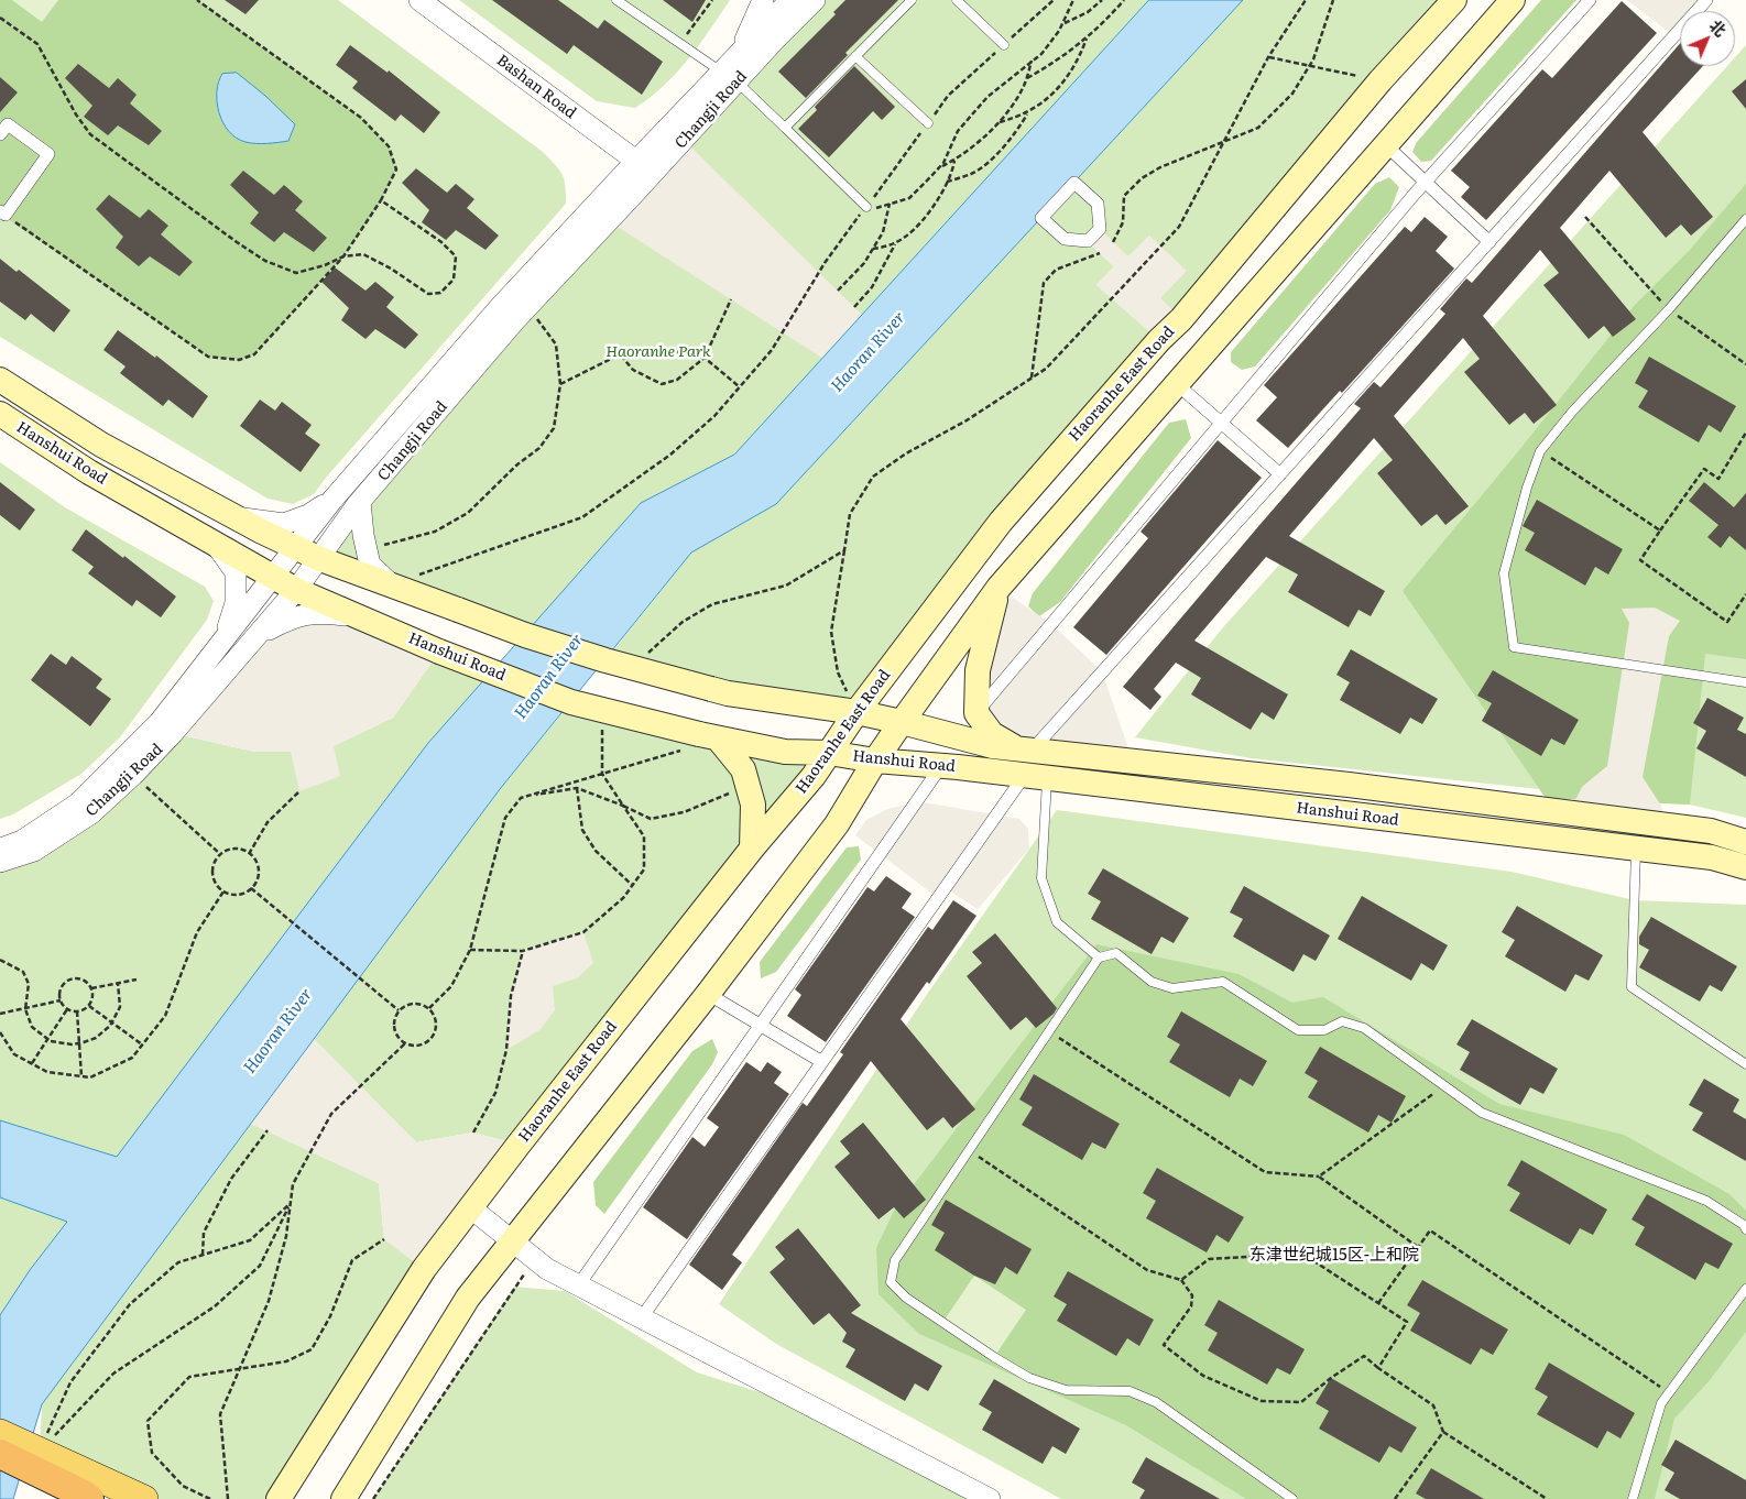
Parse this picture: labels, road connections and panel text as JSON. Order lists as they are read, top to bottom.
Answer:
{
  "streets": {
    "main road": ["Haoranhe East Road", "Hanshui Road"],
    "street": ["Bashan Road", "Changji Road"]
  },
  "crossings": [
    ["Bashan Road", "Changji Road"],
    ["Changji Road", "Hanshui Road"],
    ["Haoranhe East Road", "Hanshui Road"]
  ],
  "districts": ["东津世纪城15区-上和院"],
  "water": ["Haoran River"],
  "parks": ["Haoranhe Park"],
  "north": "top right"
}
